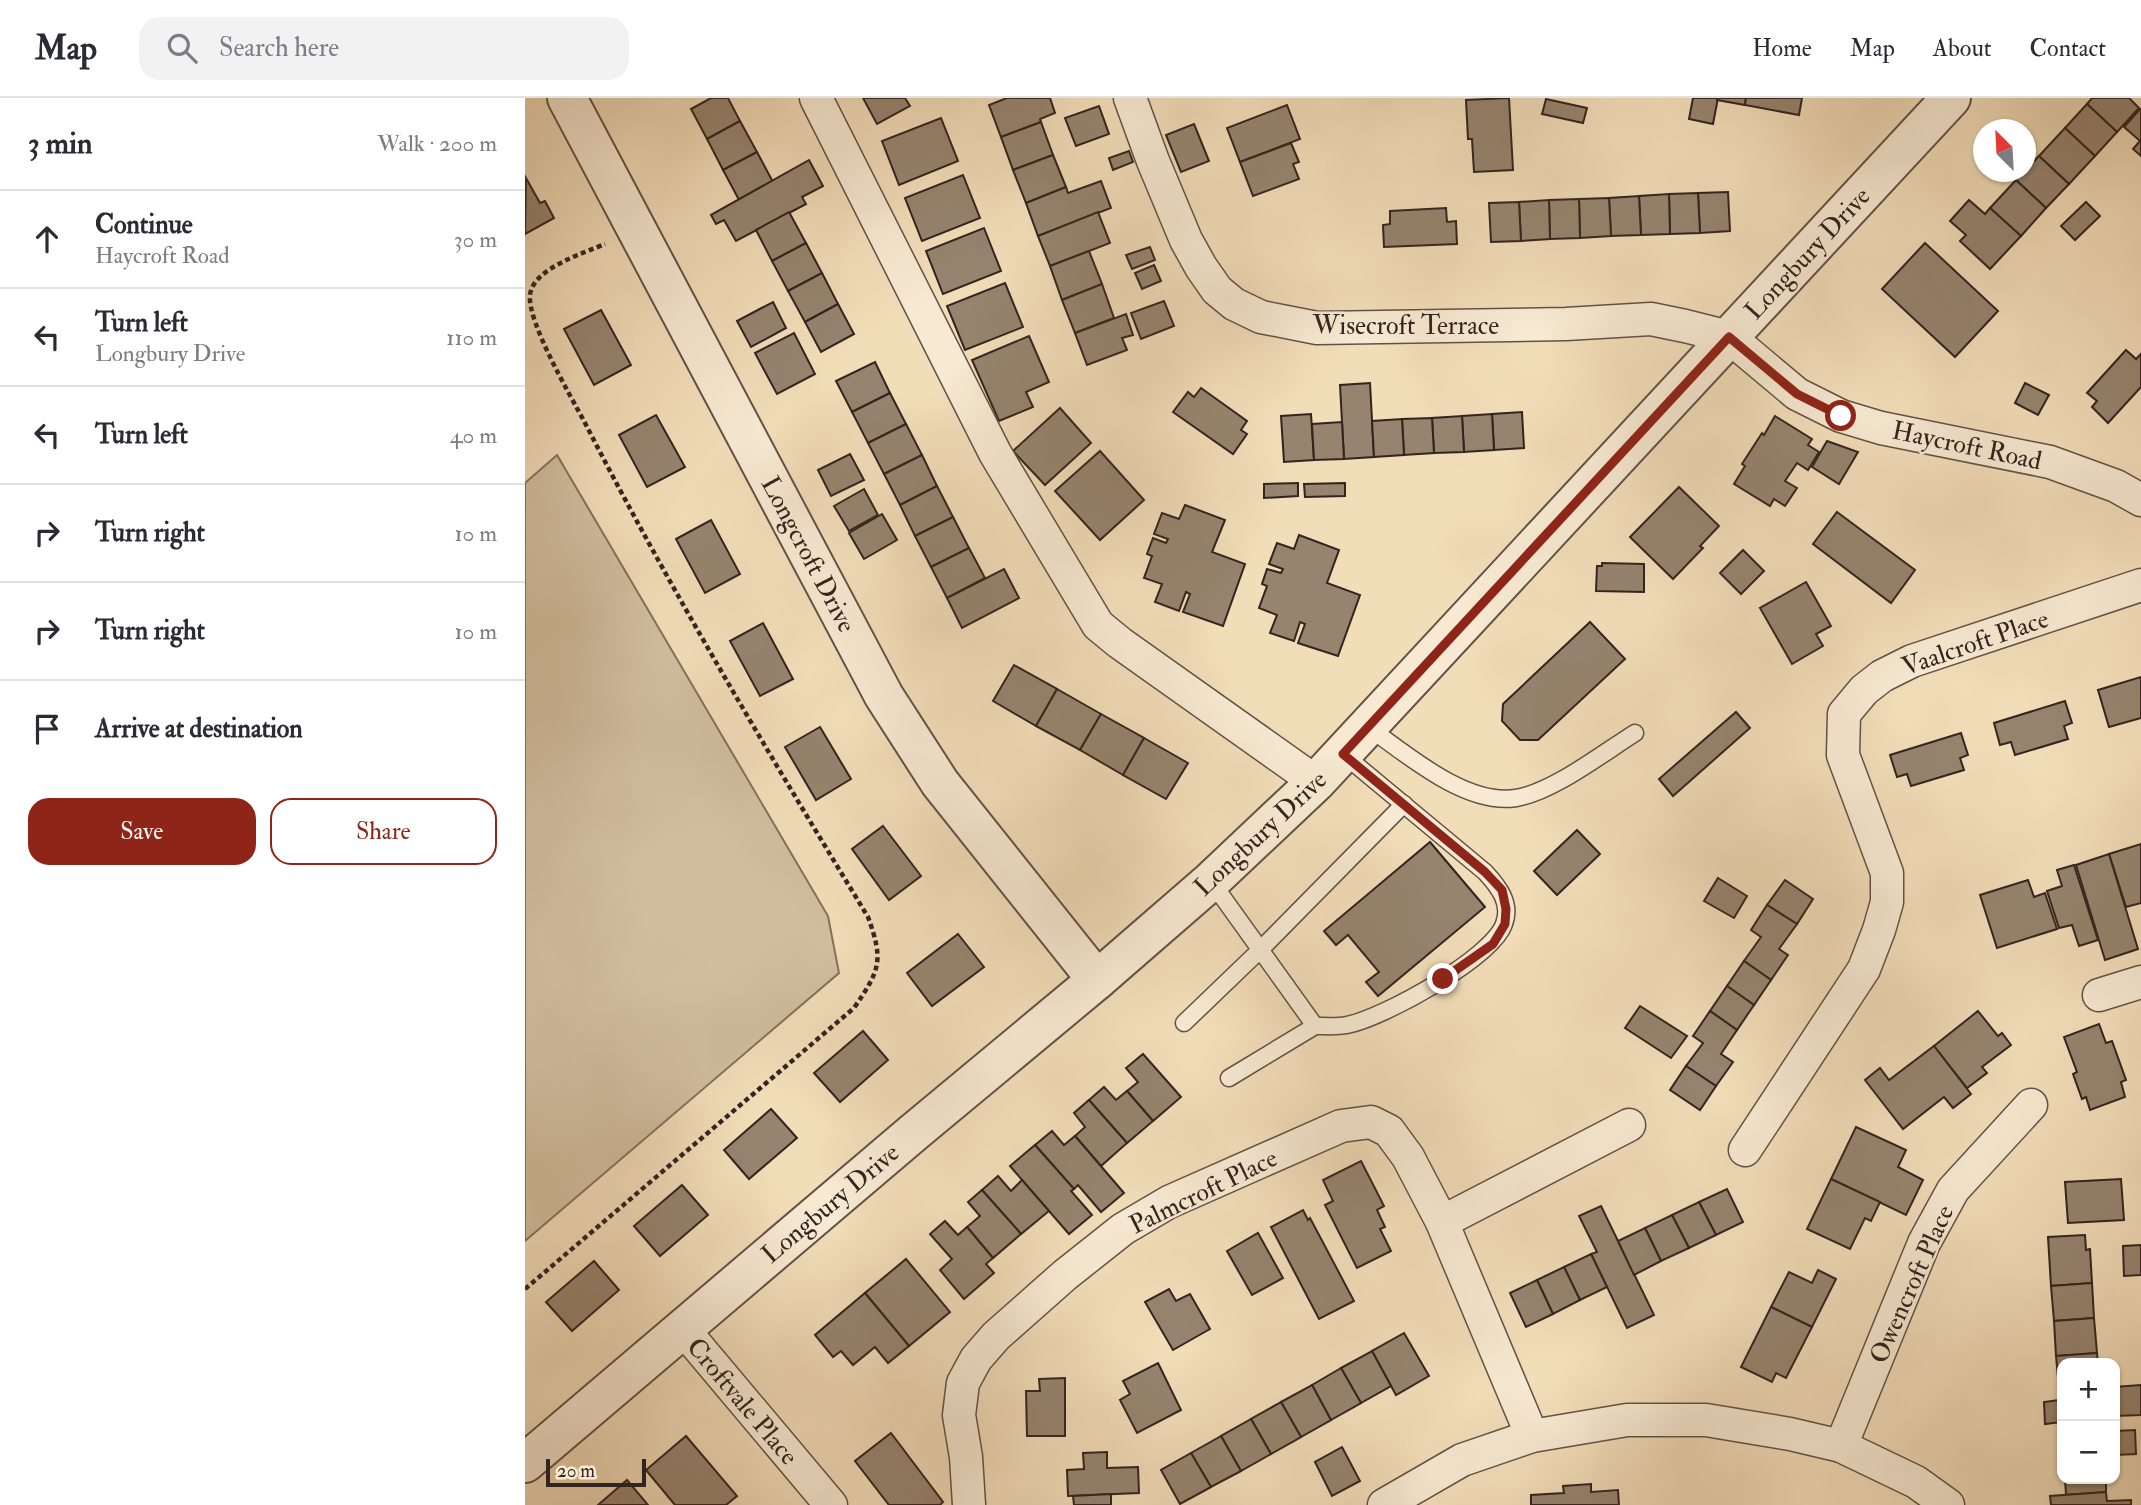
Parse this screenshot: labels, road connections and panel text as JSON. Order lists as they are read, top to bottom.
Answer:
{
  "streets": {
    "street": [
      "Longbury Drive",
      "Wisecroft Terrace",
      "Haycroft Road",
      "Longcroft Drive",
      "Vaalcroft Place",
      "Palmcroft Place",
      "Owencroft Place",
      "Croftvale Place"
    ]
  },
  "crossings": [
    ["Longbury Drive", "Wisecroft Terrace"],
    ["Longbury Drive", "Haycroft Road"],
    ["Longbury Drive", "Longcroft Drive"],
    ["Longbury Drive", "Croftvale Place"],
    ["Wisecroft Terrace", "Haycroft Road"]
  ],
  "scale_bar": "20 m",
  "north": "top left",
  "page": {
    "header": "Map",
    "search": "Search here",
    "nav": [
      "Home",
      "Map",
      "About",
      "Contact"
    ],
    "heading": ["3 min", "Walk · 200 m"],
    "list": [
      ["Continue", "Haycroft Road", "30 m"],
      ["Turn left", "Longbury Drive", "110 m"],
      ["Turn left", "40 m"],
      ["Turn right", "10 m"],
      ["Turn right", "10 m"],
      "Arrive at destination"
    ],
    "buttons": ["Save", "Share"],
    "map_buttons": ["+", "−"],
    "scale": "20 m"
  }
}
